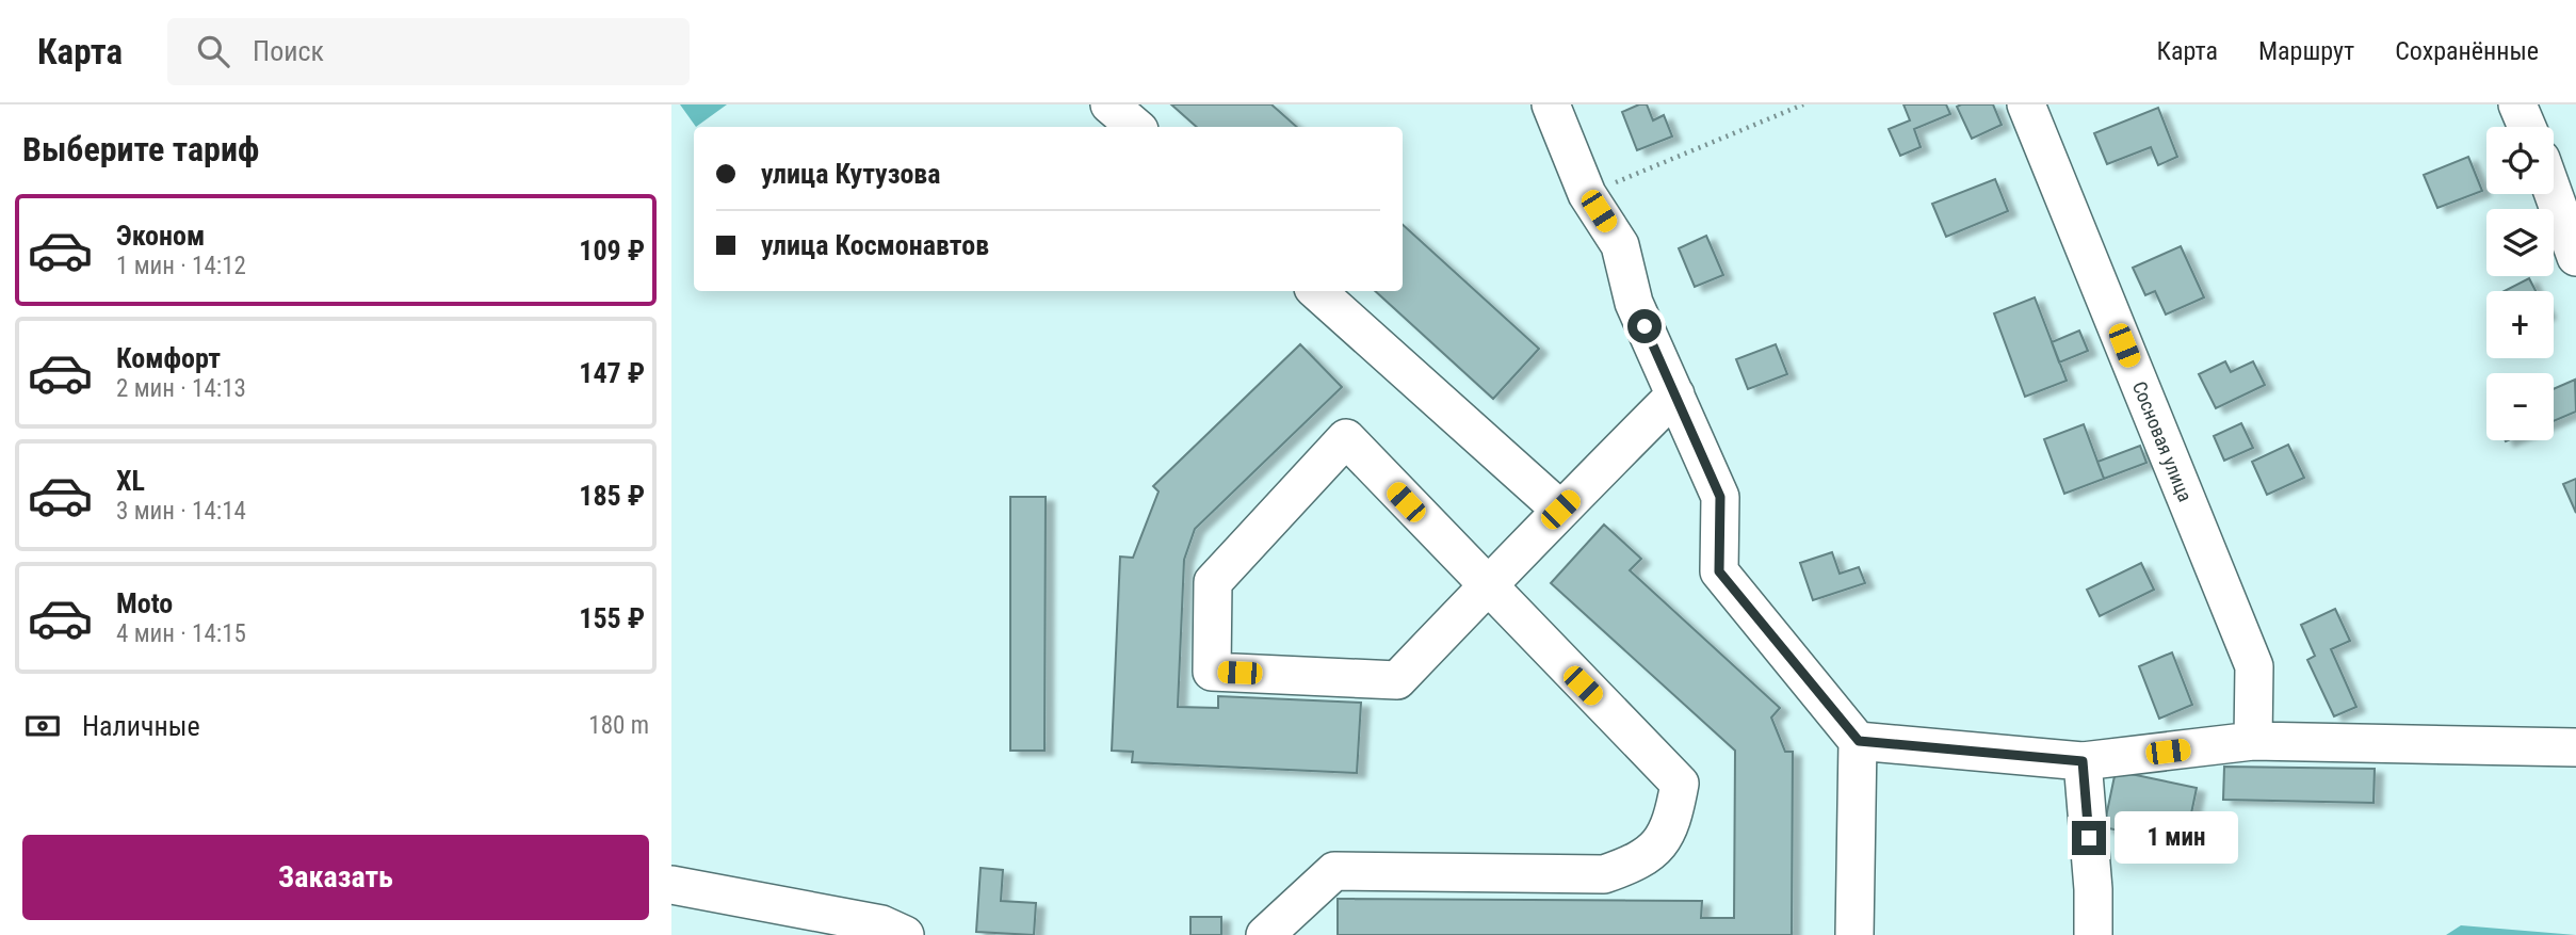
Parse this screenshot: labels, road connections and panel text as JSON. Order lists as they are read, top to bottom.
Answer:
{
  "streets": {
    "street": ["Сосновая улица"]
  },
  "page": {
    "header": "Карта",
    "search": "Поиск",
    "nav": ["Карта", "Маршрут", "Сохранённые"],
    "heading": "Выберите тариф",
    "map_buttons": ["+", "−"],
    "banner": ["улица Кутузова", "улица Космонавтов"],
    "list": [
      {
        "name": "Эконом",
        "note": "1 мин · 14:12",
        "value": "109 ₽"
      },
      {
        "name": "Комфорт",
        "note": "2 мин · 14:13",
        "value": "147 ₽"
      },
      {
        "name": "XL",
        "note": "3 мин · 14:14",
        "value": "185 ₽"
      },
      {
        "name": "Moto",
        "note": "4 мин · 14:15",
        "value": "155 ₽"
      }
    ],
    "pay": ["Наличные", "180 m"],
    "bubble": "1 мин",
    "buttons": "Заказать"
  }
}
